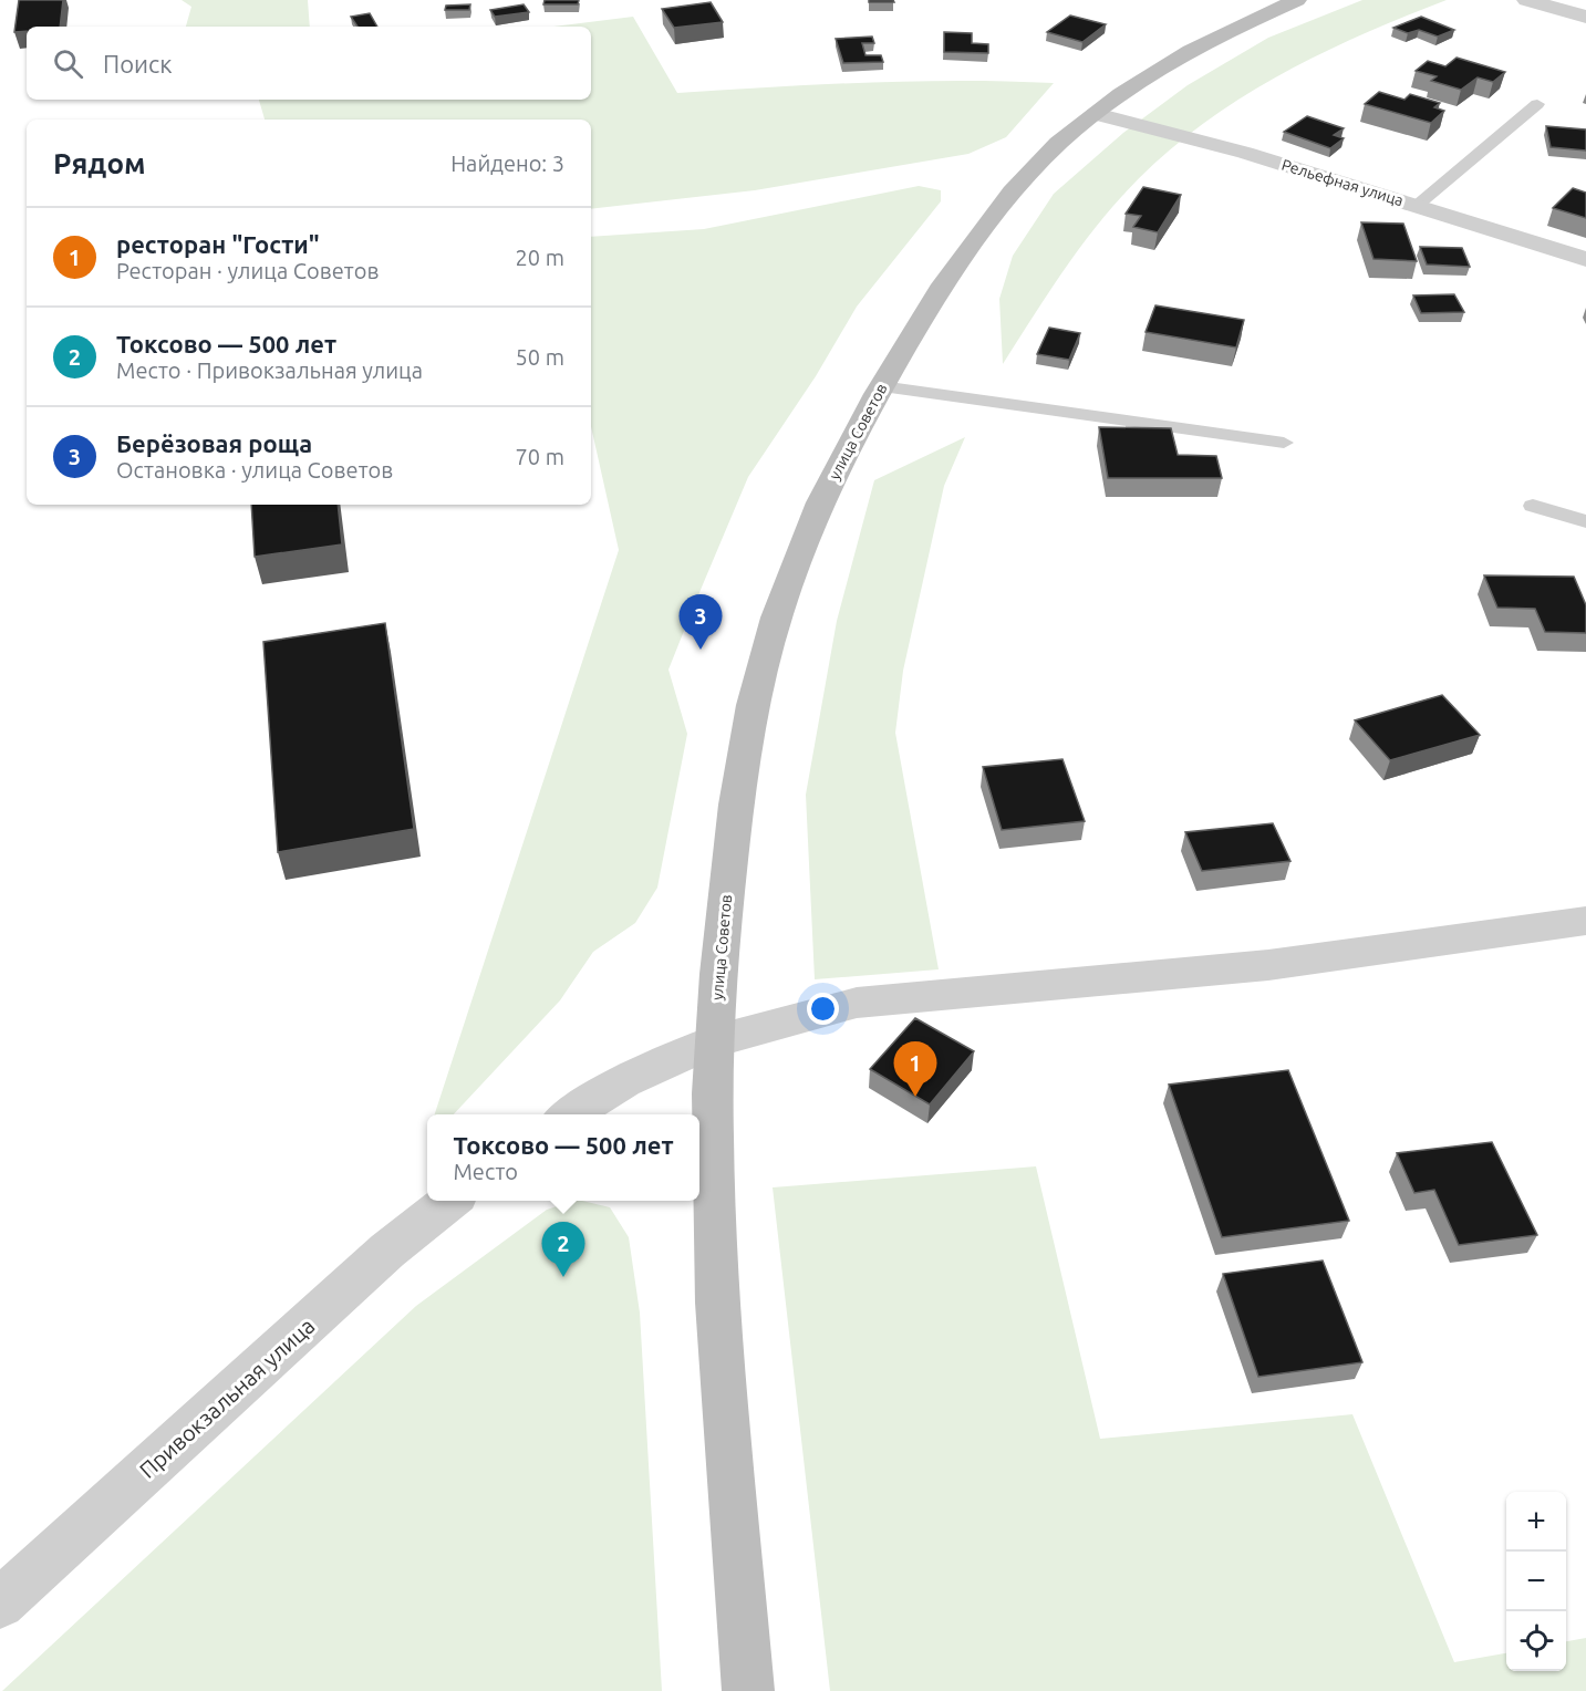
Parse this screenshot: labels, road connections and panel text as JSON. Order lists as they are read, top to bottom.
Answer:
{
  "streets": {
    "main road": ["улица Советов"],
    "street": ["Рельефная улица", "Привокзальная улица"]
  },
  "crossings": [
    ["Рельефная улица", "улица Советов"]
  ],
  "page": {
    "search": "Поиск",
    "heading": ["Рядом", "Найдено: 3"],
    "list": [
      {
        "mark": "1",
        "name": "ресторан \"Гости\"",
        "note": "Ресторан · улица Советов",
        "value": "20 m"
      },
      {
        "mark": "2",
        "name": "Токсово — 500 лет",
        "note": "Место · Привокзальная улица",
        "value": "50 m"
      },
      {
        "mark": "3",
        "name": "Берёзовая роща",
        "note": "Остановка · улица Советов",
        "value": "70 m"
      }
    ],
    "pins": ["3", "1", "2"],
    "popup": ["Токсово — 500 лет", "Место"],
    "map_buttons": ["+", "−"]
  }
}
